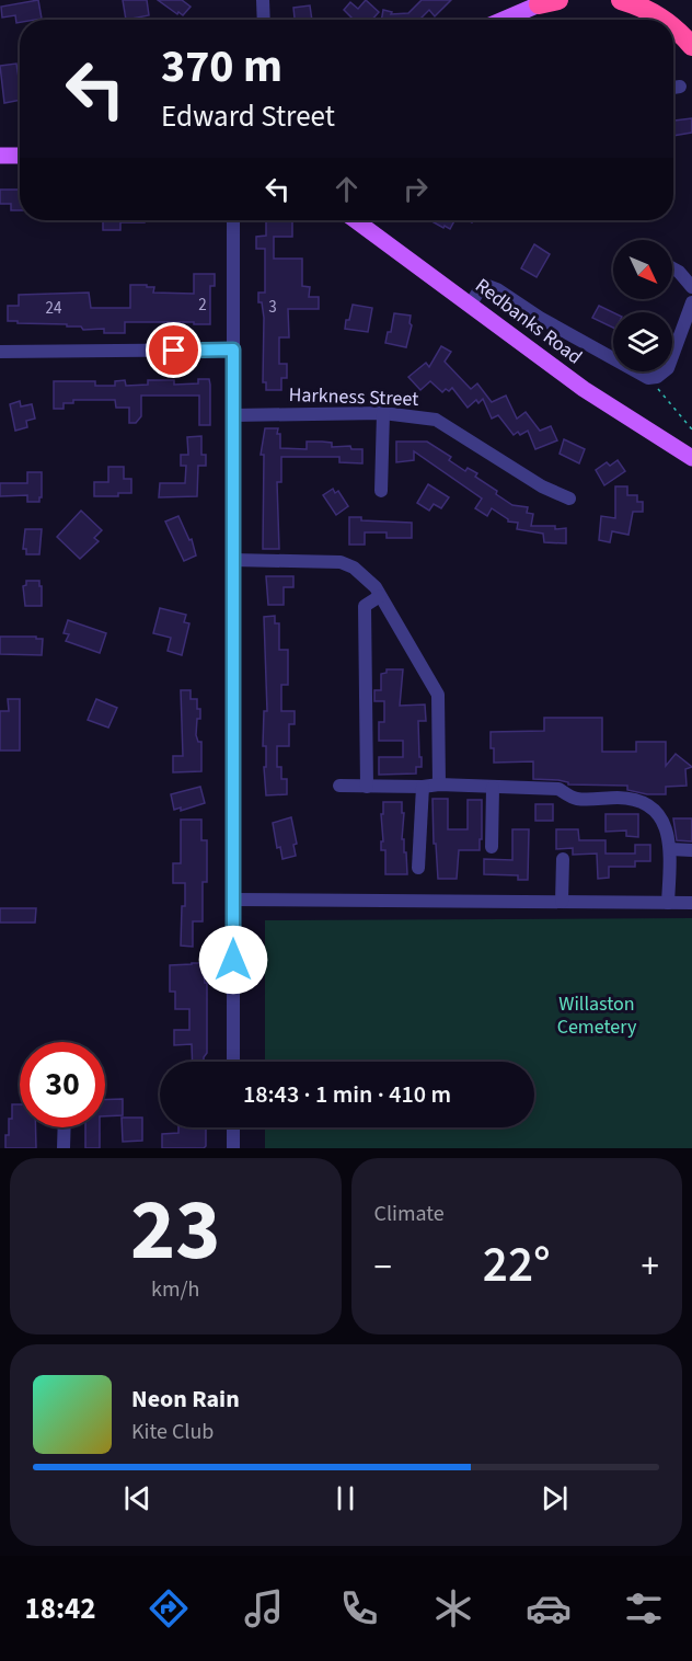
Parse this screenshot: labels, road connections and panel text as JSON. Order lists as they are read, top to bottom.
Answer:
{
  "streets": {
    "main road": ["Redbanks Road"],
    "street": ["Harkness Street"]
  },
  "parks": ["Willaston Cemetery"],
  "house_numbers": ["2", "3", "24"],
  "north": "bottom right",
  "page": {
    "turn": ["370 m", "Edward Street"],
    "limit": "30",
    "trip": "18:43 · 1 min · 410 m",
    "tile": [
      ["23", "km/h"],
      "Climate"
    ],
    "heat": ["−", "22°", "+"],
    "song": ["Neon Rain", "Kite Club"],
    "tabs": "18:42"
  }
}
